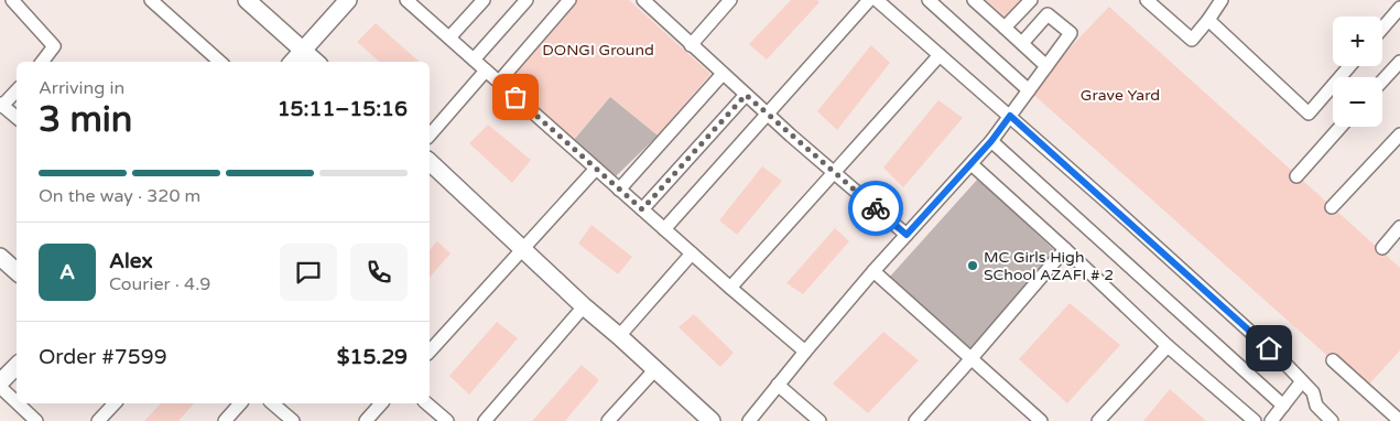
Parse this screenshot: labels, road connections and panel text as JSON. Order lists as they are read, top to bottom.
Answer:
{
  "parks": ["DONGI Ground", "Grave Yard"],
  "places": ["MC Girls High SChool AZAFI # 2"],
  "page": {
    "map_buttons": ["+", "−"],
    "heading": ["3 min", "Arriving in", "15:11–15:16"],
    "panel": [
      "Alex",
      "Courier · 4.9",
      "Order #7599",
      "$15.29"
    ],
    "bar": "On the way · 320 m",
    "round": "A"
  }
}
